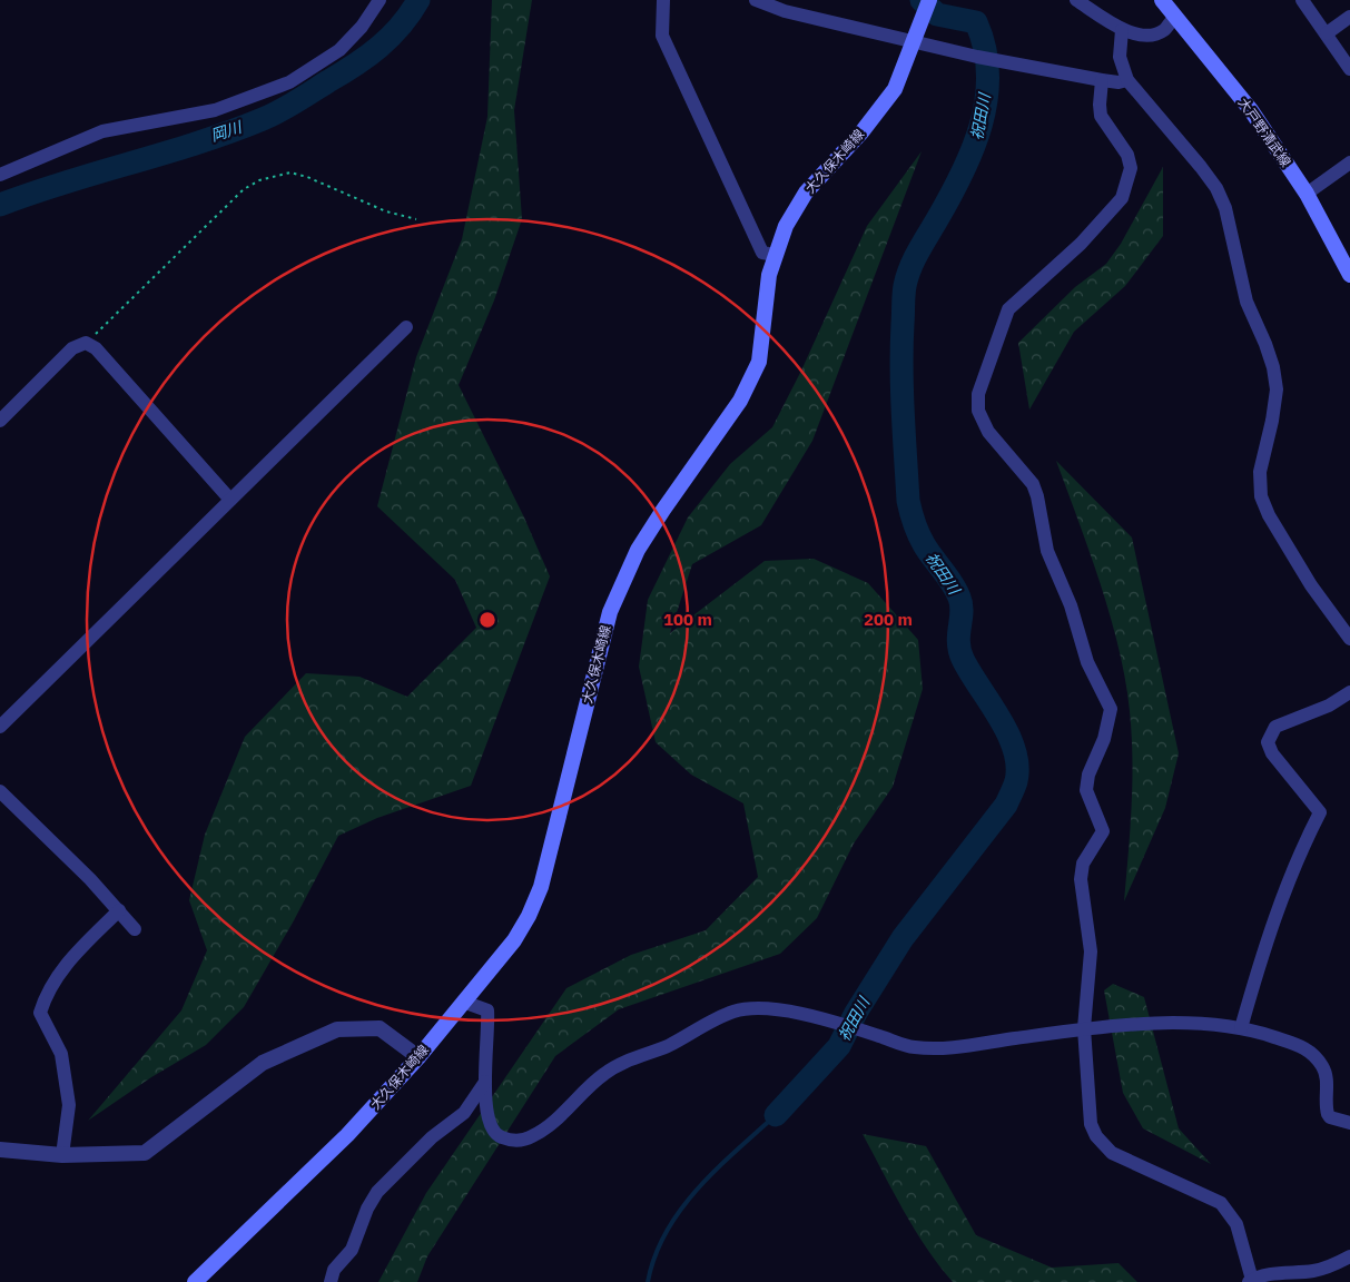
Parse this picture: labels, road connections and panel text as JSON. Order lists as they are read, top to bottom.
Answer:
{
  "streets": {
    "main road": ["大戸野清武線", "大久保木崎線"]
  },
  "water": ["祝田川", "岡川"],
  "rings": ["100 m", "200 m"]
}
